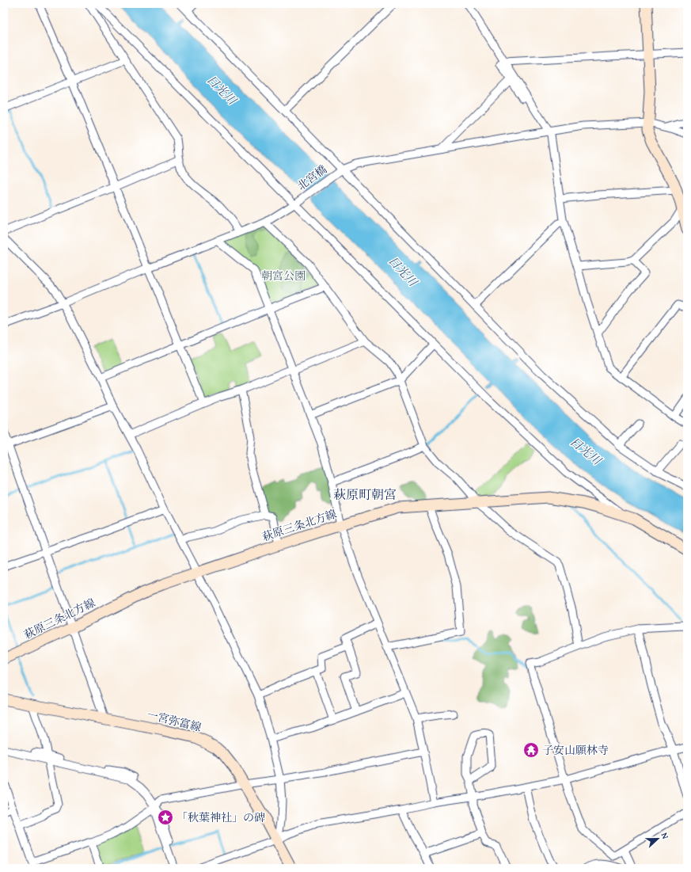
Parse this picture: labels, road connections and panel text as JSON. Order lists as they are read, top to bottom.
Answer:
{
  "streets": {
    "main road": ["萩原三条北方線", "一宮弥富線"],
    "street": ["北宮橋"]
  },
  "districts": ["萩原町朝宮"],
  "water": ["日光川"],
  "parks": ["朝宮公園"],
  "places": {
    "temple": ["子安山願林寺"],
    "place": ["「秋葉神社」の碑"]
  },
  "north": "right"
}
